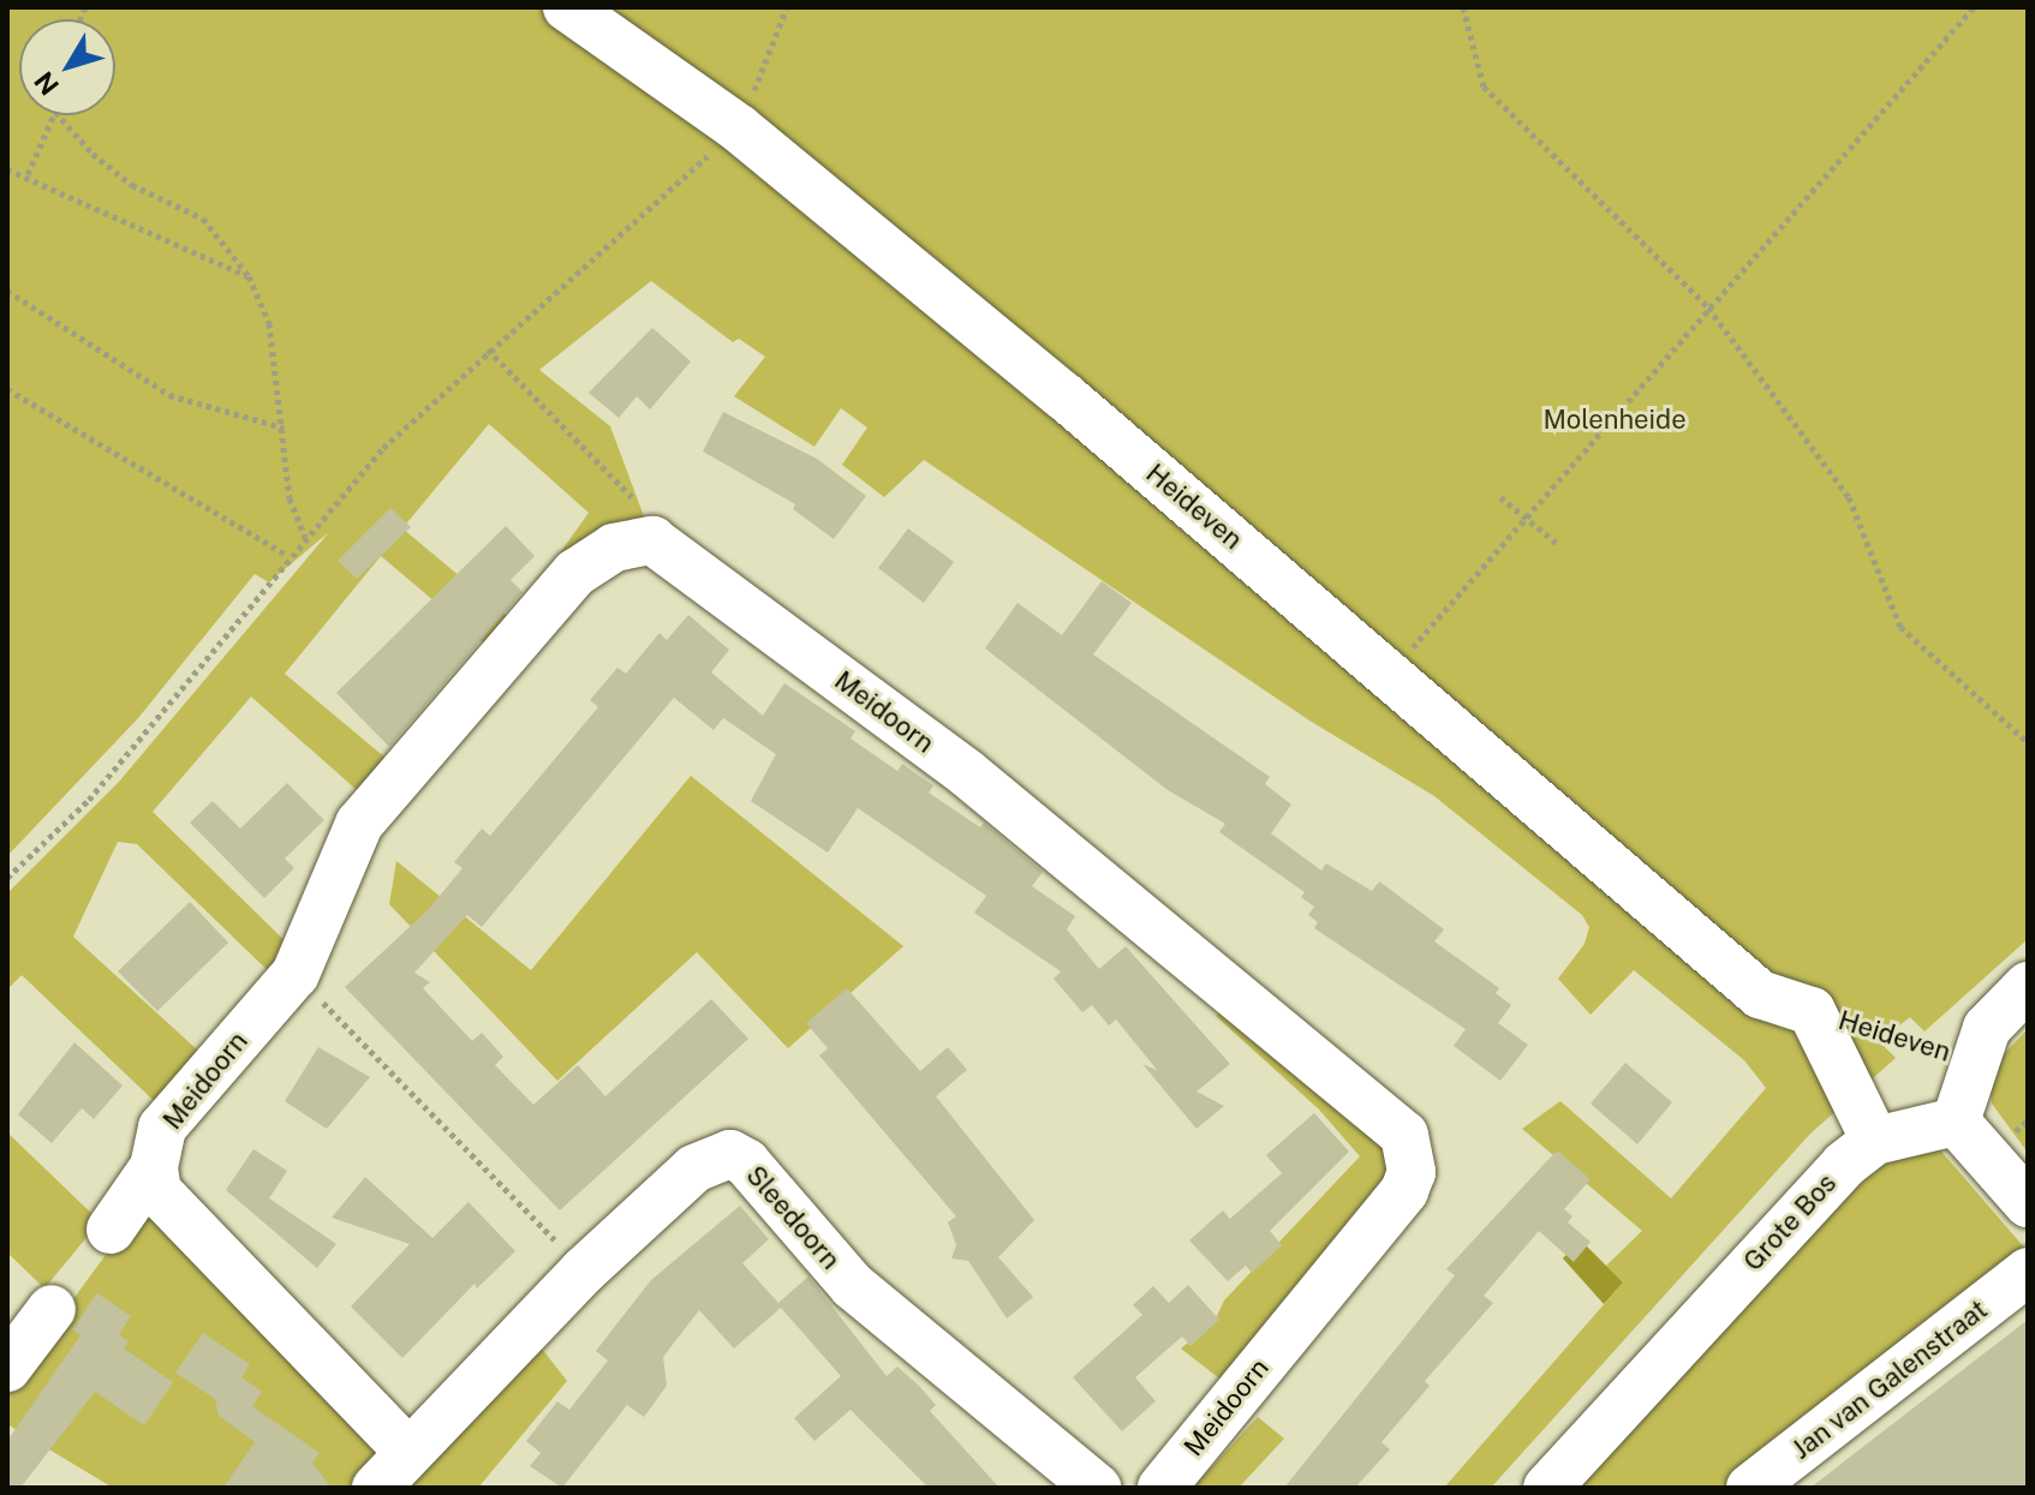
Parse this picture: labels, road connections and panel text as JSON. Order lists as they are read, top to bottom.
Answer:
{
  "streets": {
    "street": [
      "Heideven",
      "Meidoorn",
      "Sleedoorn",
      "Grote Bos",
      "Jan van Galenstraat"
    ]
  },
  "crossings": [
    ["Heideven", "Grote Bos"]
  ],
  "parks": ["Molenheide"],
  "north": "bottom left"
}
